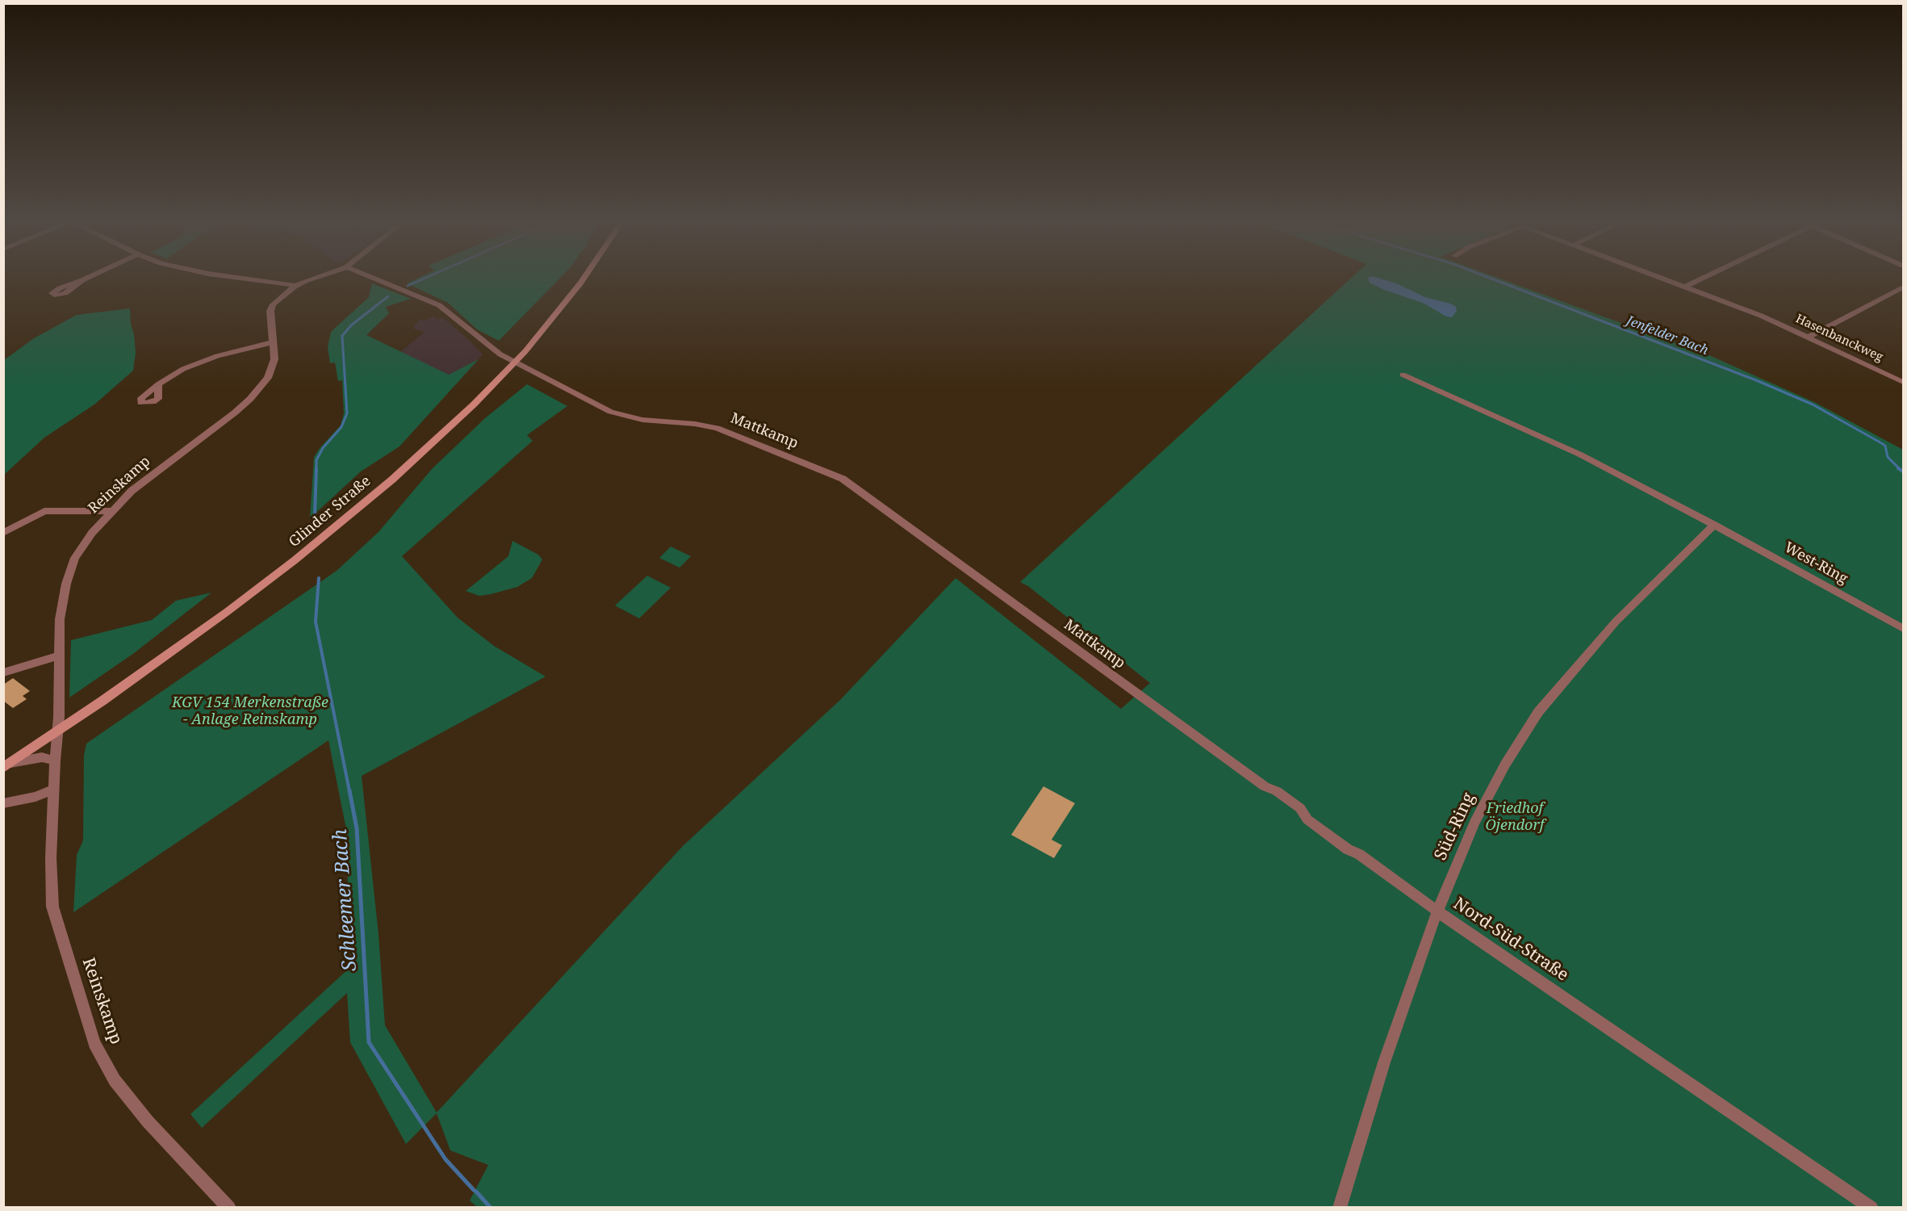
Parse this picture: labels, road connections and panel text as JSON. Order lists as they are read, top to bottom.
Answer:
{
  "streets": {
    "main road": ["Glinder Straße"],
    "street": [
      "Hasenbanckweg",
      "Mattkamp",
      "Reinskamp",
      "West-Ring",
      "Süd-Ring",
      "Nord-Süd-Straße"
    ]
  },
  "crossings": [
    ["Mattkamp", "Glinder Straße"],
    ["Mattkamp", "Nord-Süd-Straße"],
    ["Reinskamp", "Glinder Straße"],
    ["West-Ring", "Süd-Ring"],
    ["Süd-Ring", "Nord-Süd-Straße"]
  ],
  "water": ["Jenfelder Bach", "Schleemer Bach"],
  "parks": ["KGV 154 Merkenstraße - Anlage Reinskamp", "Friedhof Öjendorf"]
}
